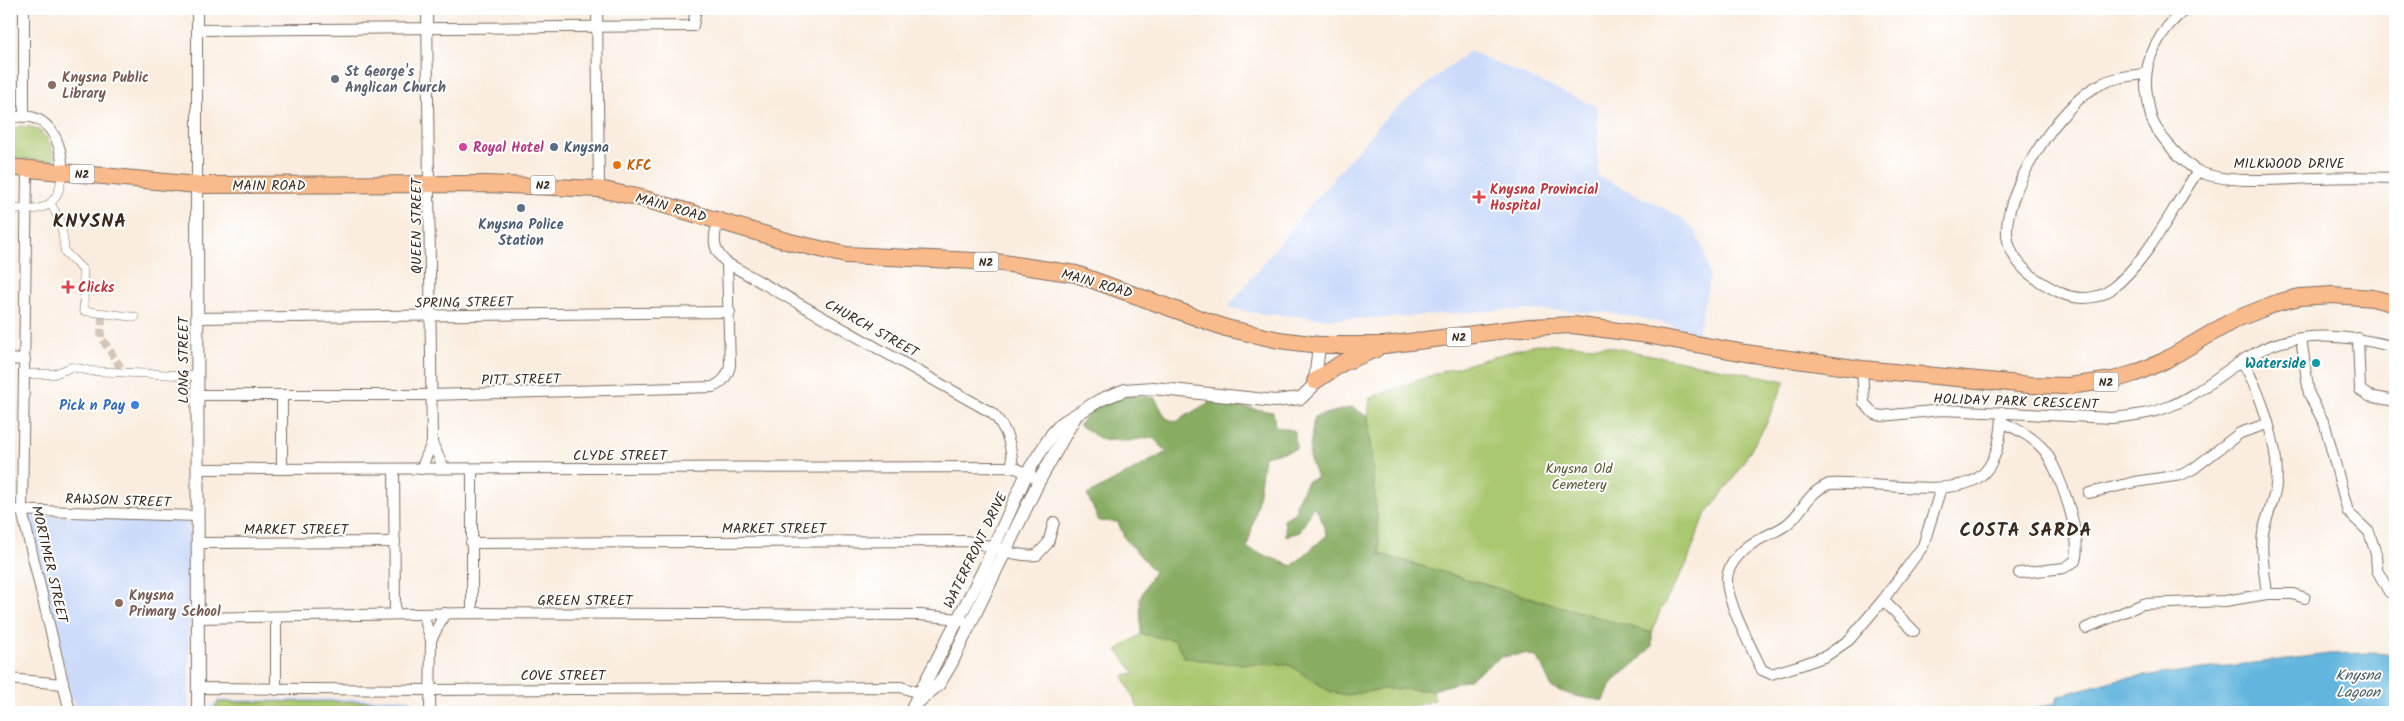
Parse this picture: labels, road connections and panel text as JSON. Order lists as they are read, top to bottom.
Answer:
{
  "streets": {
    "highway": ["N2", "MAIN ROAD"],
    "street": [
      "MILKWOOD DRIVE",
      "QUEEN STREET",
      "SPRING STREET",
      "CHURCH STREET",
      "LONG STREET",
      "PITT STREET",
      "HOLIDAY PARK CRESCENT",
      "CLYDE STREET",
      "RAWSON STREET",
      "MARKET STREET",
      "WATERFRONT DRIVE",
      "MORTIMER STREET",
      "GREEN STREET",
      "COVE STREET"
    ]
  },
  "crossings": [
    ["N2", "MAIN ROAD"],
    ["N2", "HOLIDAY PARK CRESCENT"],
    ["MAIN ROAD", "QUEEN STREET"],
    ["MAIN ROAD", "CHURCH STREET"],
    ["MAIN ROAD", "LONG STREET"],
    ["MAIN ROAD", "MORTIMER STREET"],
    ["QUEEN STREET", "SPRING STREET"],
    ["QUEEN STREET", "PITT STREET"],
    ["QUEEN STREET", "CLYDE STREET"],
    ["SPRING STREET", "LONG STREET"],
    ["SPRING STREET", "PITT STREET"],
    ["CHURCH STREET", "PITT STREET"],
    ["CHURCH STREET", "CLYDE STREET"],
    ["LONG STREET", "PITT STREET"],
    ["LONG STREET", "CLYDE STREET"],
    ["LONG STREET", "RAWSON STREET"],
    ["LONG STREET", "MARKET STREET"],
    ["LONG STREET", "GREEN STREET"],
    ["LONG STREET", "COVE STREET"],
    ["CLYDE STREET", "WATERFRONT DRIVE"],
    ["RAWSON STREET", "MORTIMER STREET"],
    ["MARKET STREET", "WATERFRONT DRIVE"],
    ["WATERFRONT DRIVE", "GREEN STREET"],
    ["WATERFRONT DRIVE", "COVE STREET"]
  ],
  "districts": ["KNYSNA", "COSTA SARDA"],
  "water": ["Knysna Lagoon"],
  "parks": ["Knysna Old Cemetery"],
  "places": {
    "other": [
      "St George's Anglican Church",
      "Knysna Public Library",
      "Royal Hotel",
      "Knysna",
      "KFC",
      "Knysna Police Station",
      "Waterside",
      "Pick n Pay",
      "Knysna Primary School"
    ],
    "health": ["Knysna Provincial Hospital", "Clicks"]
  }
}
